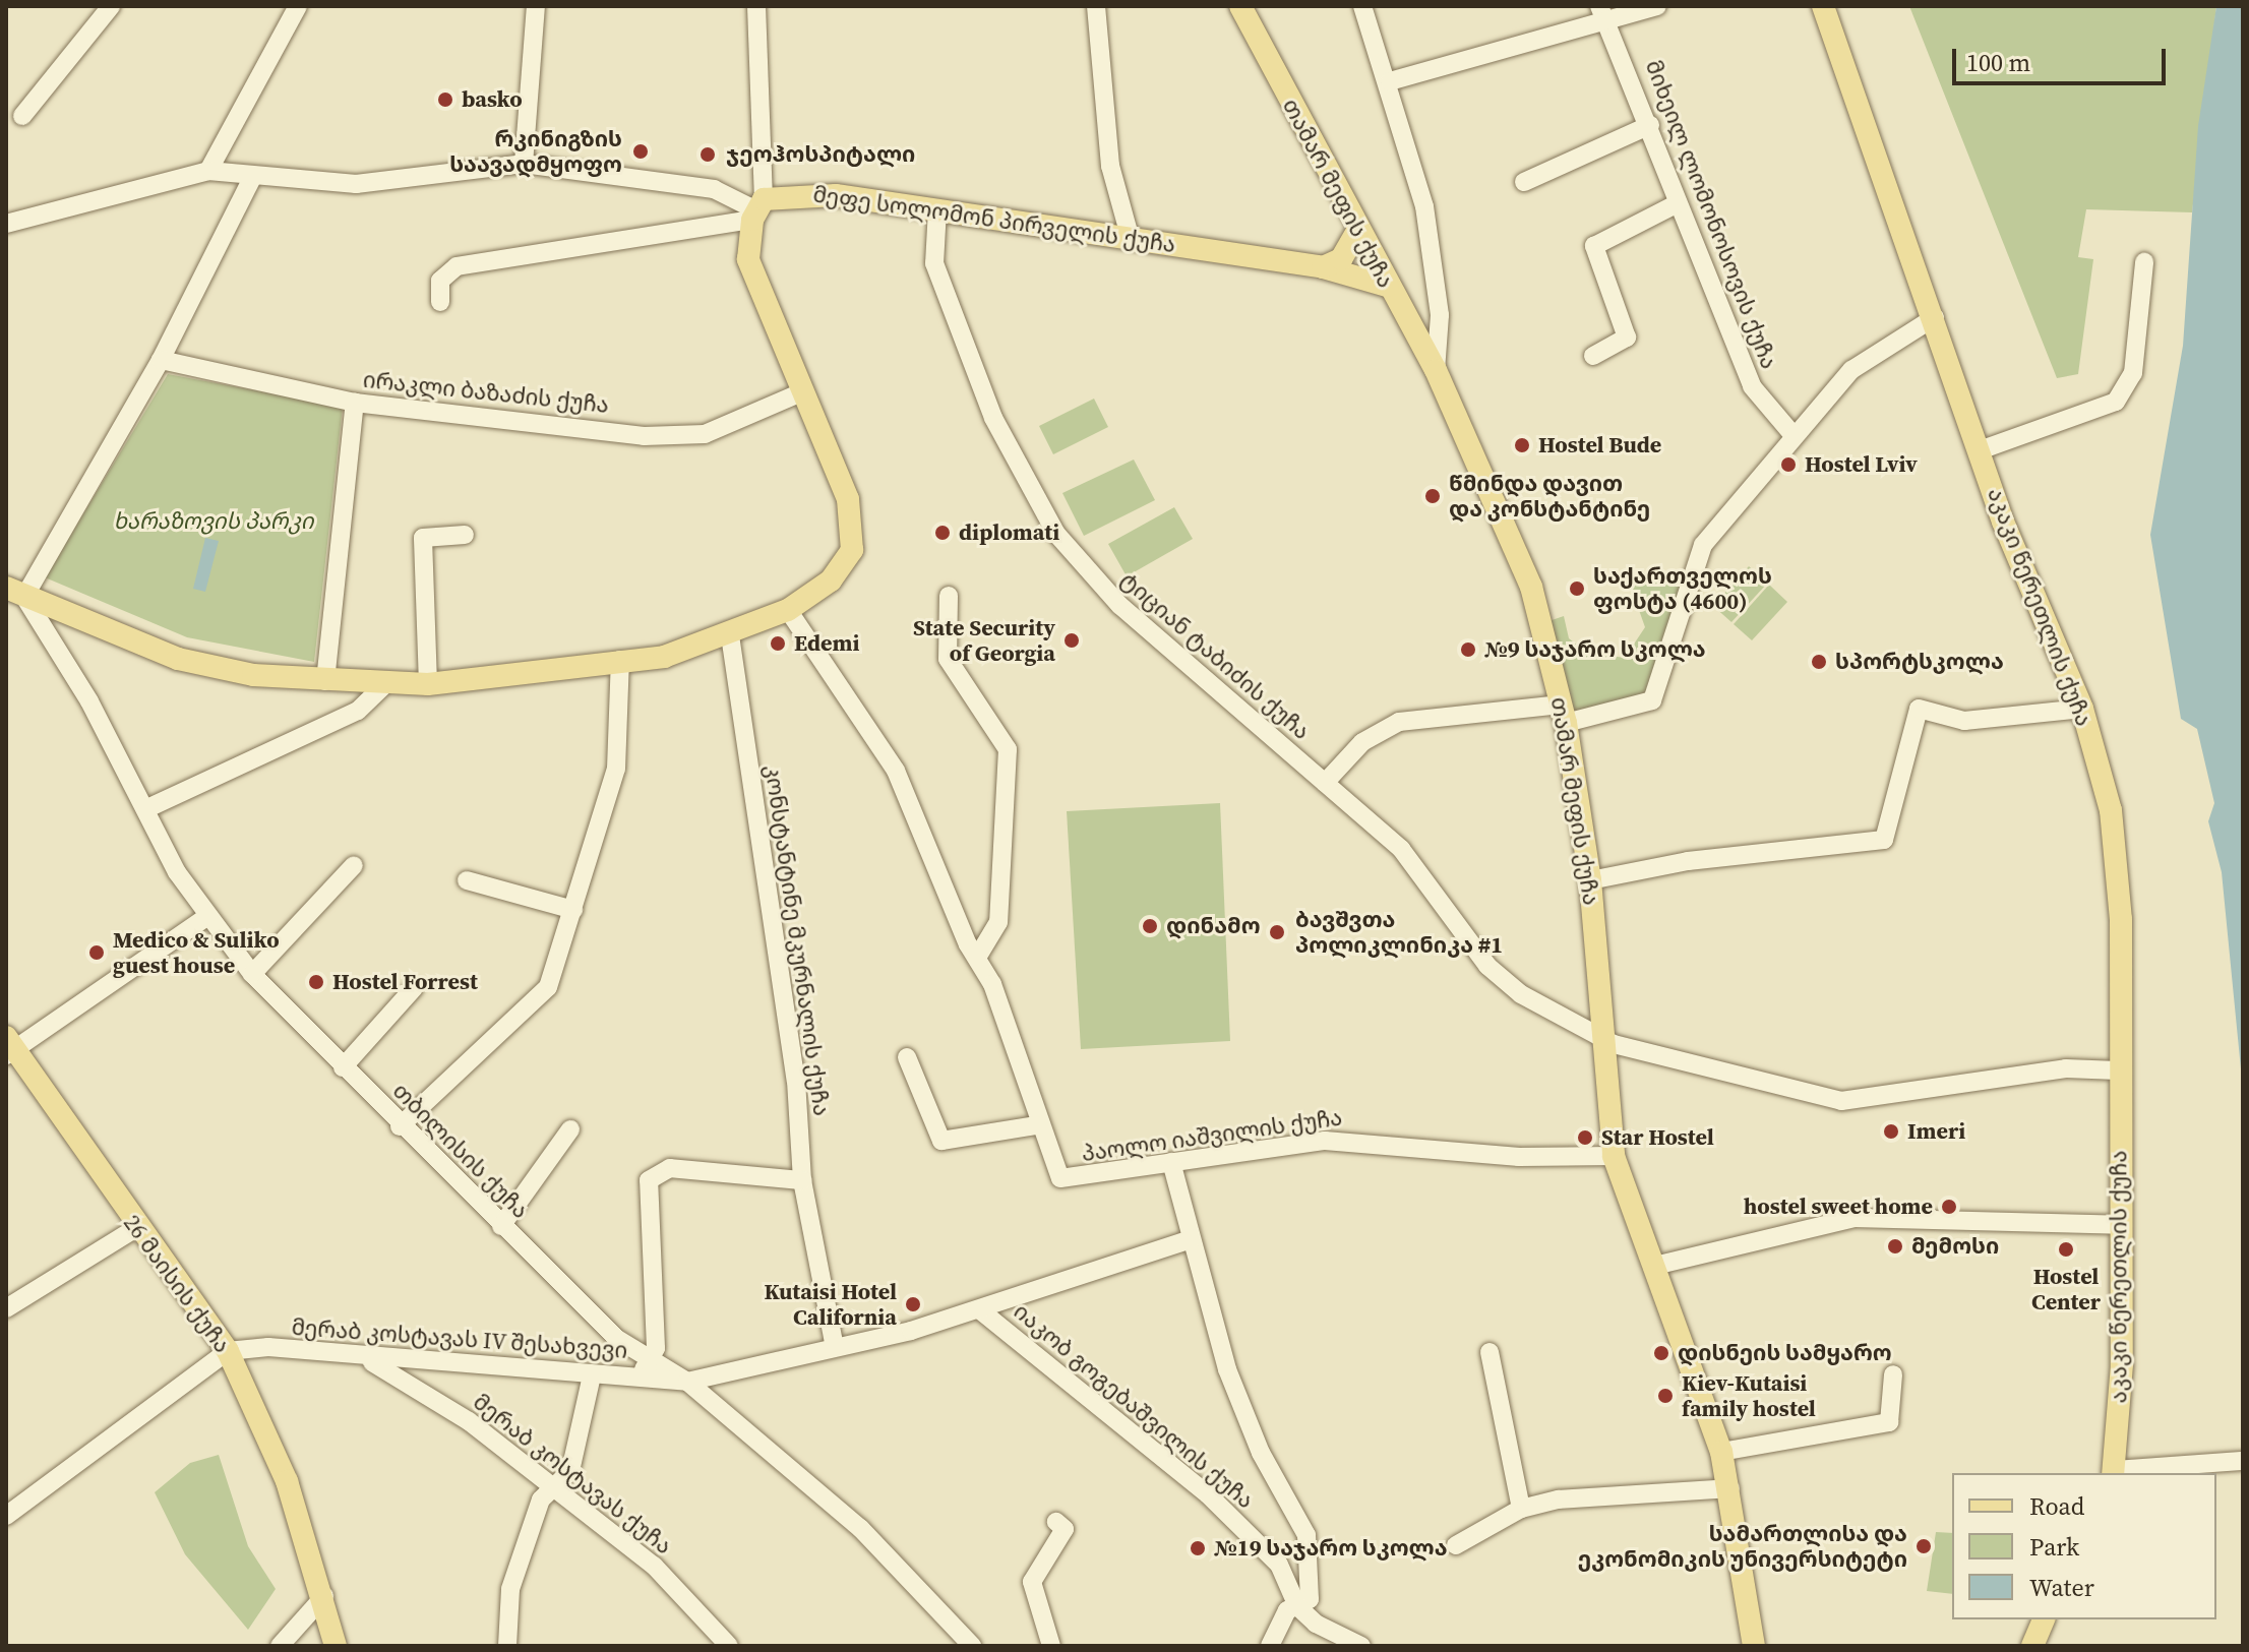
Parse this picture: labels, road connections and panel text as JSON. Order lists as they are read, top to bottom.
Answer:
{
  "streets": {
    "main road": [
      "თამარ მეფის ქუჩა",
      "მეფე სოლომონ პირველის ქუჩა",
      "აკაკი წერეთლის ქუჩა",
      "26 მაისის ქუჩა"
    ],
    "street": [
      "მიხეილ ლომონოსოვის ქუჩა",
      "ირაკლი ბაზაძის ქუჩა",
      "ტიციან ტაბიძის ქუჩა",
      "კონსტანტინე მკურნალის ქუჩა",
      "პაოლო იაშვილის ქუჩა",
      "თბილისის ქუჩა",
      "მერაბ კოსტავას IV შესახვევი",
      "იაკობ გოგებაშვილის ქუჩა",
      "მერაბ კოსტავას ქუჩა"
    ]
  },
  "crossings": [
    ["თამარ მეფის ქუჩა", "მეფე სოლომონ პირველის ქუჩა"],
    ["თამარ მეფის ქუჩა", "ტიციან ტაბიძის ქუჩა"],
    ["თამარ მეფის ქუჩა", "პაოლო იაშვილის ქუჩა"],
    ["მეფე სოლომონ პირველის ქუჩა", "ტიციან ტაბიძის ქუჩა"],
    ["აკაკი წერეთლის ქუჩა", "ტიციან ტაბიძის ქუჩა"],
    ["კონსტანტინე მკურნალის ქუჩა", "იაკობ გოგებაშვილის ქუჩა"],
    ["თბილისის ქუჩა", "მერაბ კოსტავას IV შესახვევი"],
    ["თბილისის ქუჩა", "იაკობ გოგებაშვილის ქუჩა"],
    ["26 მაისის ქუჩა", "მერაბ კოსტავას IV შესახვევი"],
    ["მერაბ კოსტავას IV შესახვევი", "მერაბ კოსტავას ქუჩა"]
  ],
  "parks": ["ხარაზოვის პარკი"],
  "places": [
    "basko",
    "რკინიგზის საავადმყოფო",
    "ჯეოჰოსპიტალი",
    "Hostel Bude",
    "Hostel Lviv",
    "წმინდა დავით და კონსტანტინე",
    "diplomati",
    "საქართველოს ფოსტა (4600)",
    "State Security of Georgia",
    "Edemi",
    "№9 საჯარო სკოლა",
    "სპორტსკოლა",
    "დინამო",
    "ბავშვთა პოლიკლინიკა #1",
    "Medico & Suliko guest house",
    "Hostel Forrest",
    "Imeri",
    "Star Hostel",
    "hostel sweet home",
    "მემოსი",
    "Hostel Center",
    "Kutaisi Hotel California",
    "დისნეის სამყარო",
    "Kiev-Kutaisi family hostel",
    "სამართლისა და ეკონომიკის უნივერსიტეტი",
    "№19 საჯარო სკოლა"
  ],
  "legend": ["Road", "Park", "Water"],
  "scale_bar": "100 m"
}
